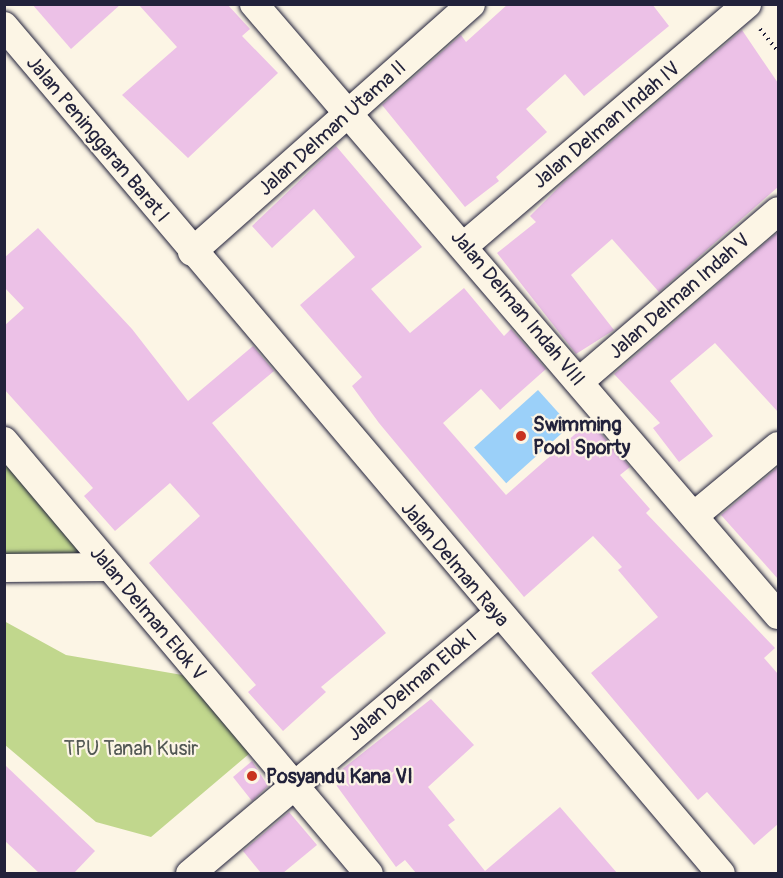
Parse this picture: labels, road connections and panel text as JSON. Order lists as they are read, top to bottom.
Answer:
{
  "streets": {
    "street": [
      "Jalan Delman Indah IV",
      "Jalan Delman Utama II",
      "Jalan Peninggaran Barat I",
      "Jalan Delman Indah V",
      "Jalan Delman Indah VIII",
      "Jalan Delman Raya",
      "Jalan Delman Elok V",
      "Jalan Delman Elok I"
    ]
  },
  "crossings": [
    ["Jalan Delman Indah IV", "Jalan Delman Indah VIII"],
    ["Jalan Delman Utama II", "Jalan Peninggaran Barat I"],
    ["Jalan Delman Utama II", "Jalan Delman Indah VIII"],
    ["Jalan Delman Utama II", "Jalan Delman Raya"],
    ["Jalan Peninggaran Barat I", "Jalan Delman Raya"],
    ["Jalan Delman Indah V", "Jalan Delman Indah VIII"],
    ["Jalan Delman Raya", "Jalan Delman Elok I"],
    ["Jalan Delman Elok V", "Jalan Delman Elok I"]
  ],
  "parks": ["TPU Tanah Kusir"],
  "places": ["Swimming Pool Sporty", "Posyandu Kana VI"]
}
